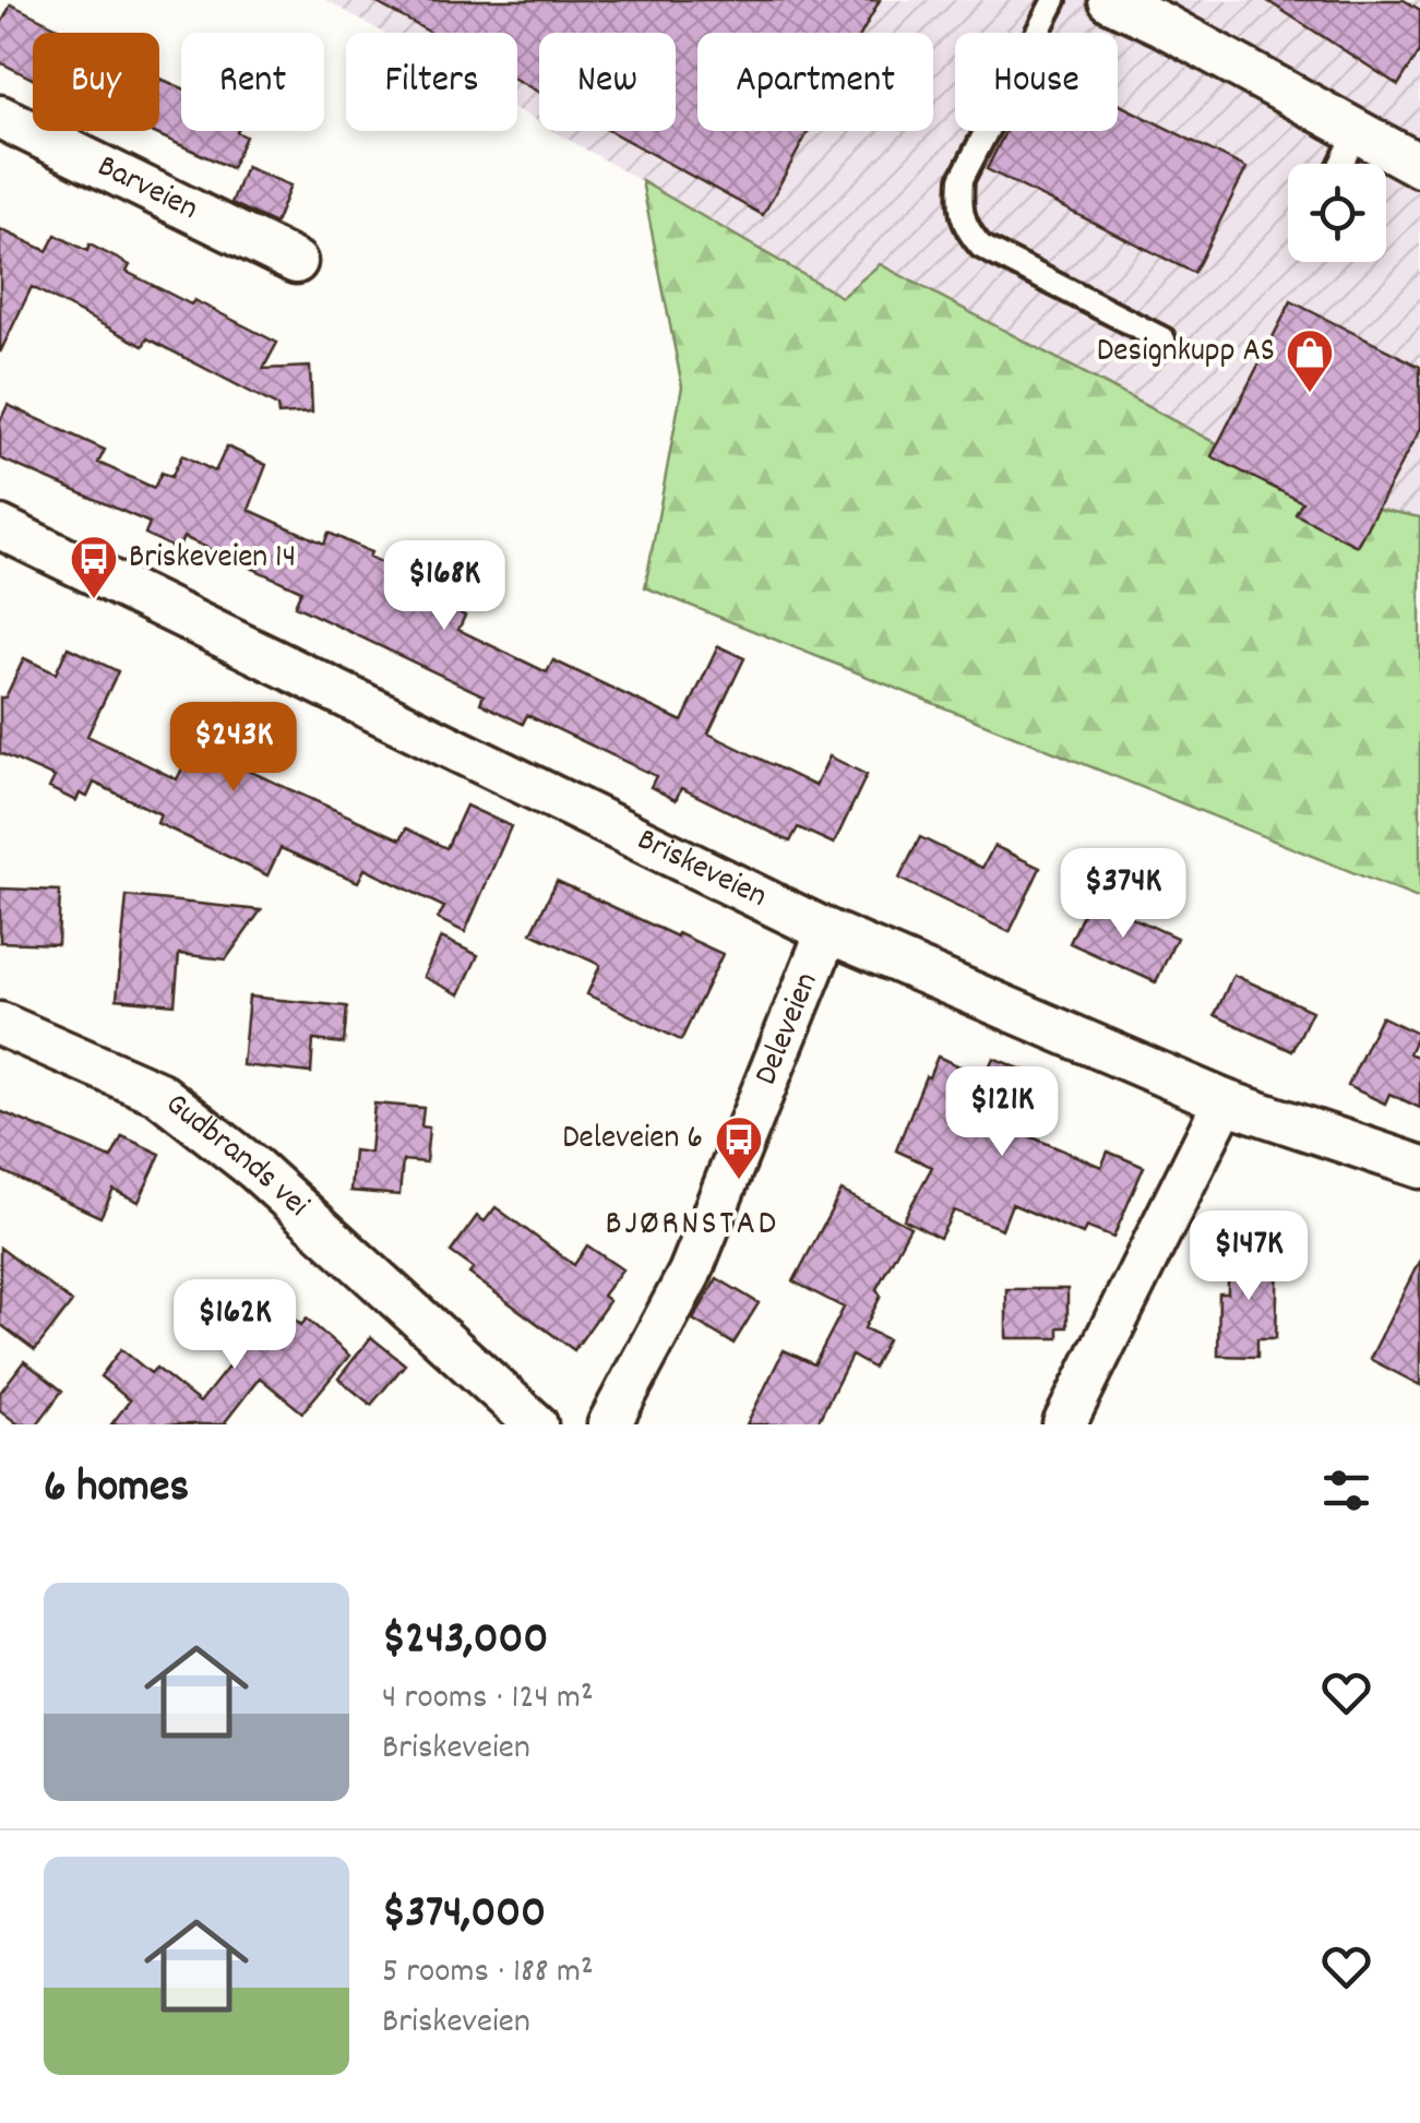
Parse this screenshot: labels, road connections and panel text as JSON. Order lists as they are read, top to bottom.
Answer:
{
  "streets": {
    "street": [
      "Barveien",
      "Briskeveien",
      "Deleveien",
      "Gudbrands vei"
    ]
  },
  "crossings": [
    ["Briskeveien", "Deleveien"]
  ],
  "districts": ["BJØRNSTAD"],
  "places": {
    "shop": ["Designkupp AS"],
    "bus stop": ["Briskeveien 14", "Deleveien 6"]
  },
  "page": {
    "chip": [
      "Buy",
      "Rent",
      "Filters",
      "New",
      "Apartment",
      "House"
    ],
    "price": [
      "$168K",
      "$243K",
      "$374K",
      "$121K",
      "$147K",
      "$162K"
    ],
    "heading": "6 homes",
    "list": [
      {
        "name": "$243,000",
        "note": "4 rooms · 124 m² · Briskeveien"
      },
      {
        "name": "$374,000",
        "note": "5 rooms · 188 m² · Briskeveien"
      }
    ]
  }
}
